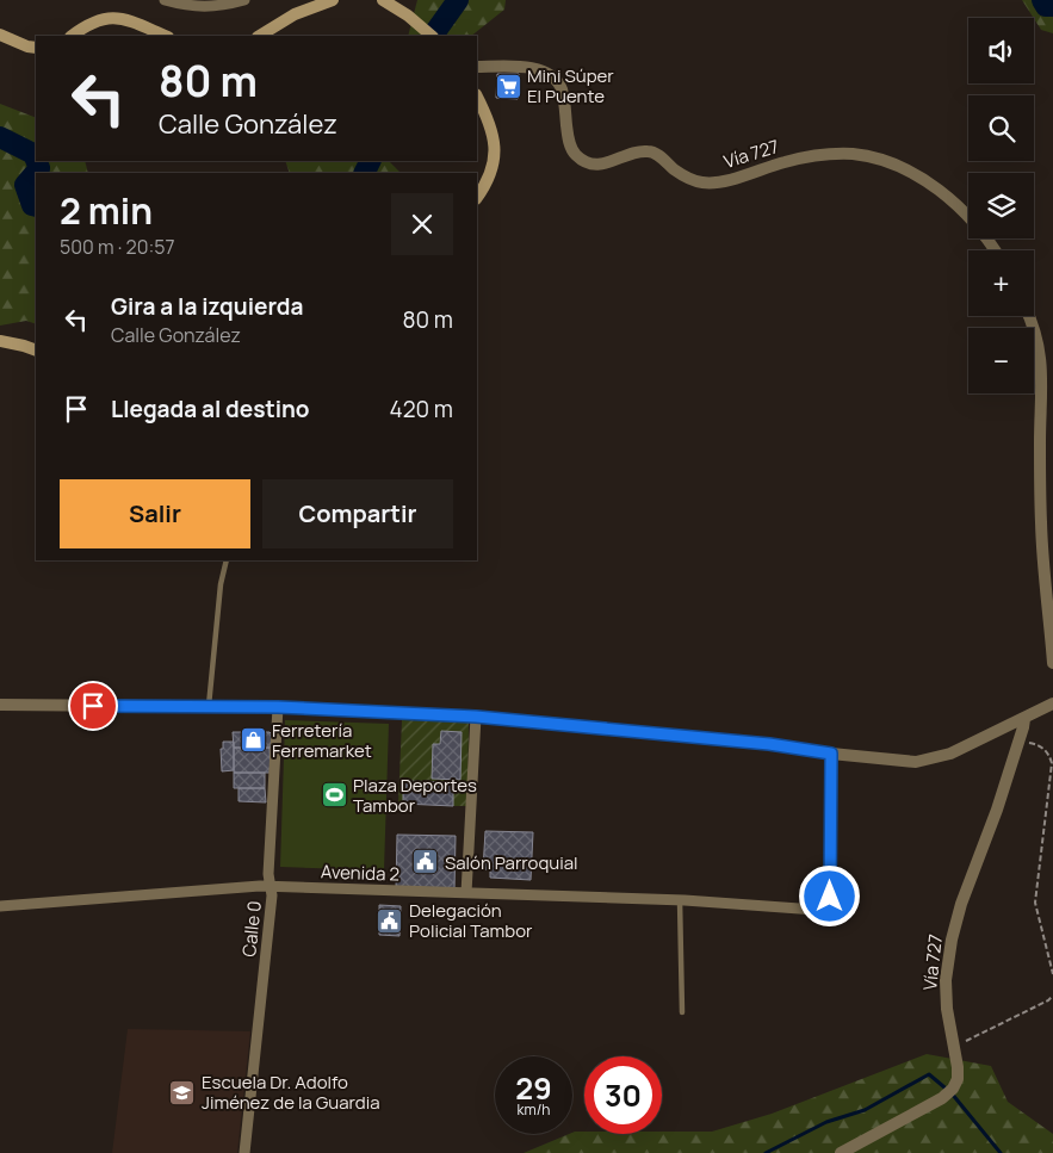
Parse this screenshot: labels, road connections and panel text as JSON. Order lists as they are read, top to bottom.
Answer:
{
  "streets": {
    "street": ["Vía 727", "Avenida 2", "Calle 0"]
  },
  "crossings": [
    ["Avenida 2", "Calle 0"]
  ],
  "places": {
    "supermarket": ["Mini Súper El Puente"],
    "shop": ["Ferretería Ferremarket"],
    "sports": ["Plaza Deportes Tambor"],
    "public building": ["Salón Parroquial", "Delegación Policial Tambor"],
    "school or university": ["Escuela Dr. Adolfo Jiménez de la Guardia"]
  },
  "page": {
    "map_buttons": ["+", "−"],
    "turn": ["80 m", "Calle González"],
    "heading": ["2 min", "500 m · 20:57"],
    "list": [
      {
        "name": "Gira a la izquierda",
        "note": "Calle González",
        "value": "80 m"
      },
      {
        "name": "Llegada al destino",
        "value": "420 m"
      }
    ],
    "buttons": ["Salir", "Compartir"],
    "speed": "29 km/h",
    "limit": "30"
  }
}
